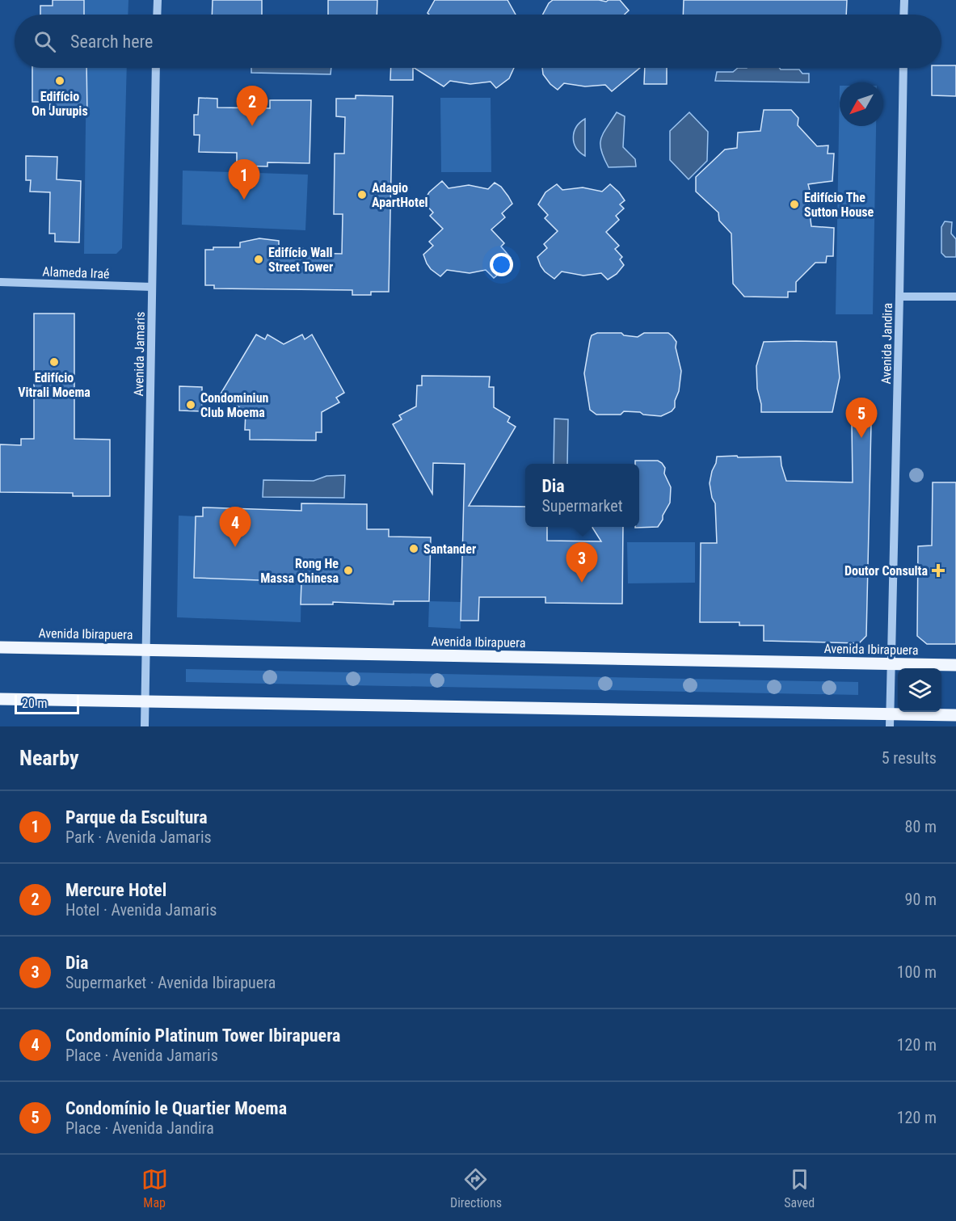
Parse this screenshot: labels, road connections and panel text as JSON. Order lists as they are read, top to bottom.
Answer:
{
  "streets": {
    "main road": ["Avenida Ibirapuera"],
    "street": ["Alameda Iraé", "Avenida Jandira", "Avenida Jamaris"]
  },
  "crossings": [
    ["Alameda Iraé", "Avenida Jamaris"],
    ["Avenida Jandira", "Avenida Ibirapuera"],
    ["Avenida Jamaris", "Avenida Ibirapuera"]
  ],
  "places": {
    "other": [
      "Edifício On Jurupis",
      "Adagio ApartHotel",
      "Edifício The Sutton House",
      "Edifício Wall Street Tower",
      "Edifício Vitrali Moema",
      "Condominiun Club Moema",
      "Santander",
      "Rong He Massa Chinesa"
    ],
    "health": ["Doutor Consulta"]
  },
  "scale_bar": "20 m",
  "north": "bottom left",
  "page": {
    "search": "Search here",
    "pins": [
      "2",
      "1",
      "5",
      "4",
      "3"
    ],
    "popup": ["Dia", "Supermarket"],
    "scale": "20 m",
    "heading": ["Nearby", "5 results"],
    "list": [
      {
        "mark": "1",
        "name": "Parque da Escultura",
        "note": "Park · Avenida Jamaris",
        "value": "80 m"
      },
      {
        "mark": "2",
        "name": "Mercure Hotel",
        "note": "Hotel · Avenida Jamaris",
        "value": "90 m"
      },
      {
        "mark": "3",
        "name": "Dia",
        "note": "Supermarket · Avenida Ibirapuera",
        "value": "100 m"
      },
      {
        "mark": "4",
        "name": "Condomínio Platinum Tower Ibirapuera",
        "note": "Place · Avenida Jamaris",
        "value": "120 m"
      },
      {
        "mark": "5",
        "name": "Condomínio le Quartier Moema",
        "note": "Place · Avenida Jandira",
        "value": "120 m"
      }
    ],
    "nav": ["Map", "Directions", "Saved"]
  }
}
